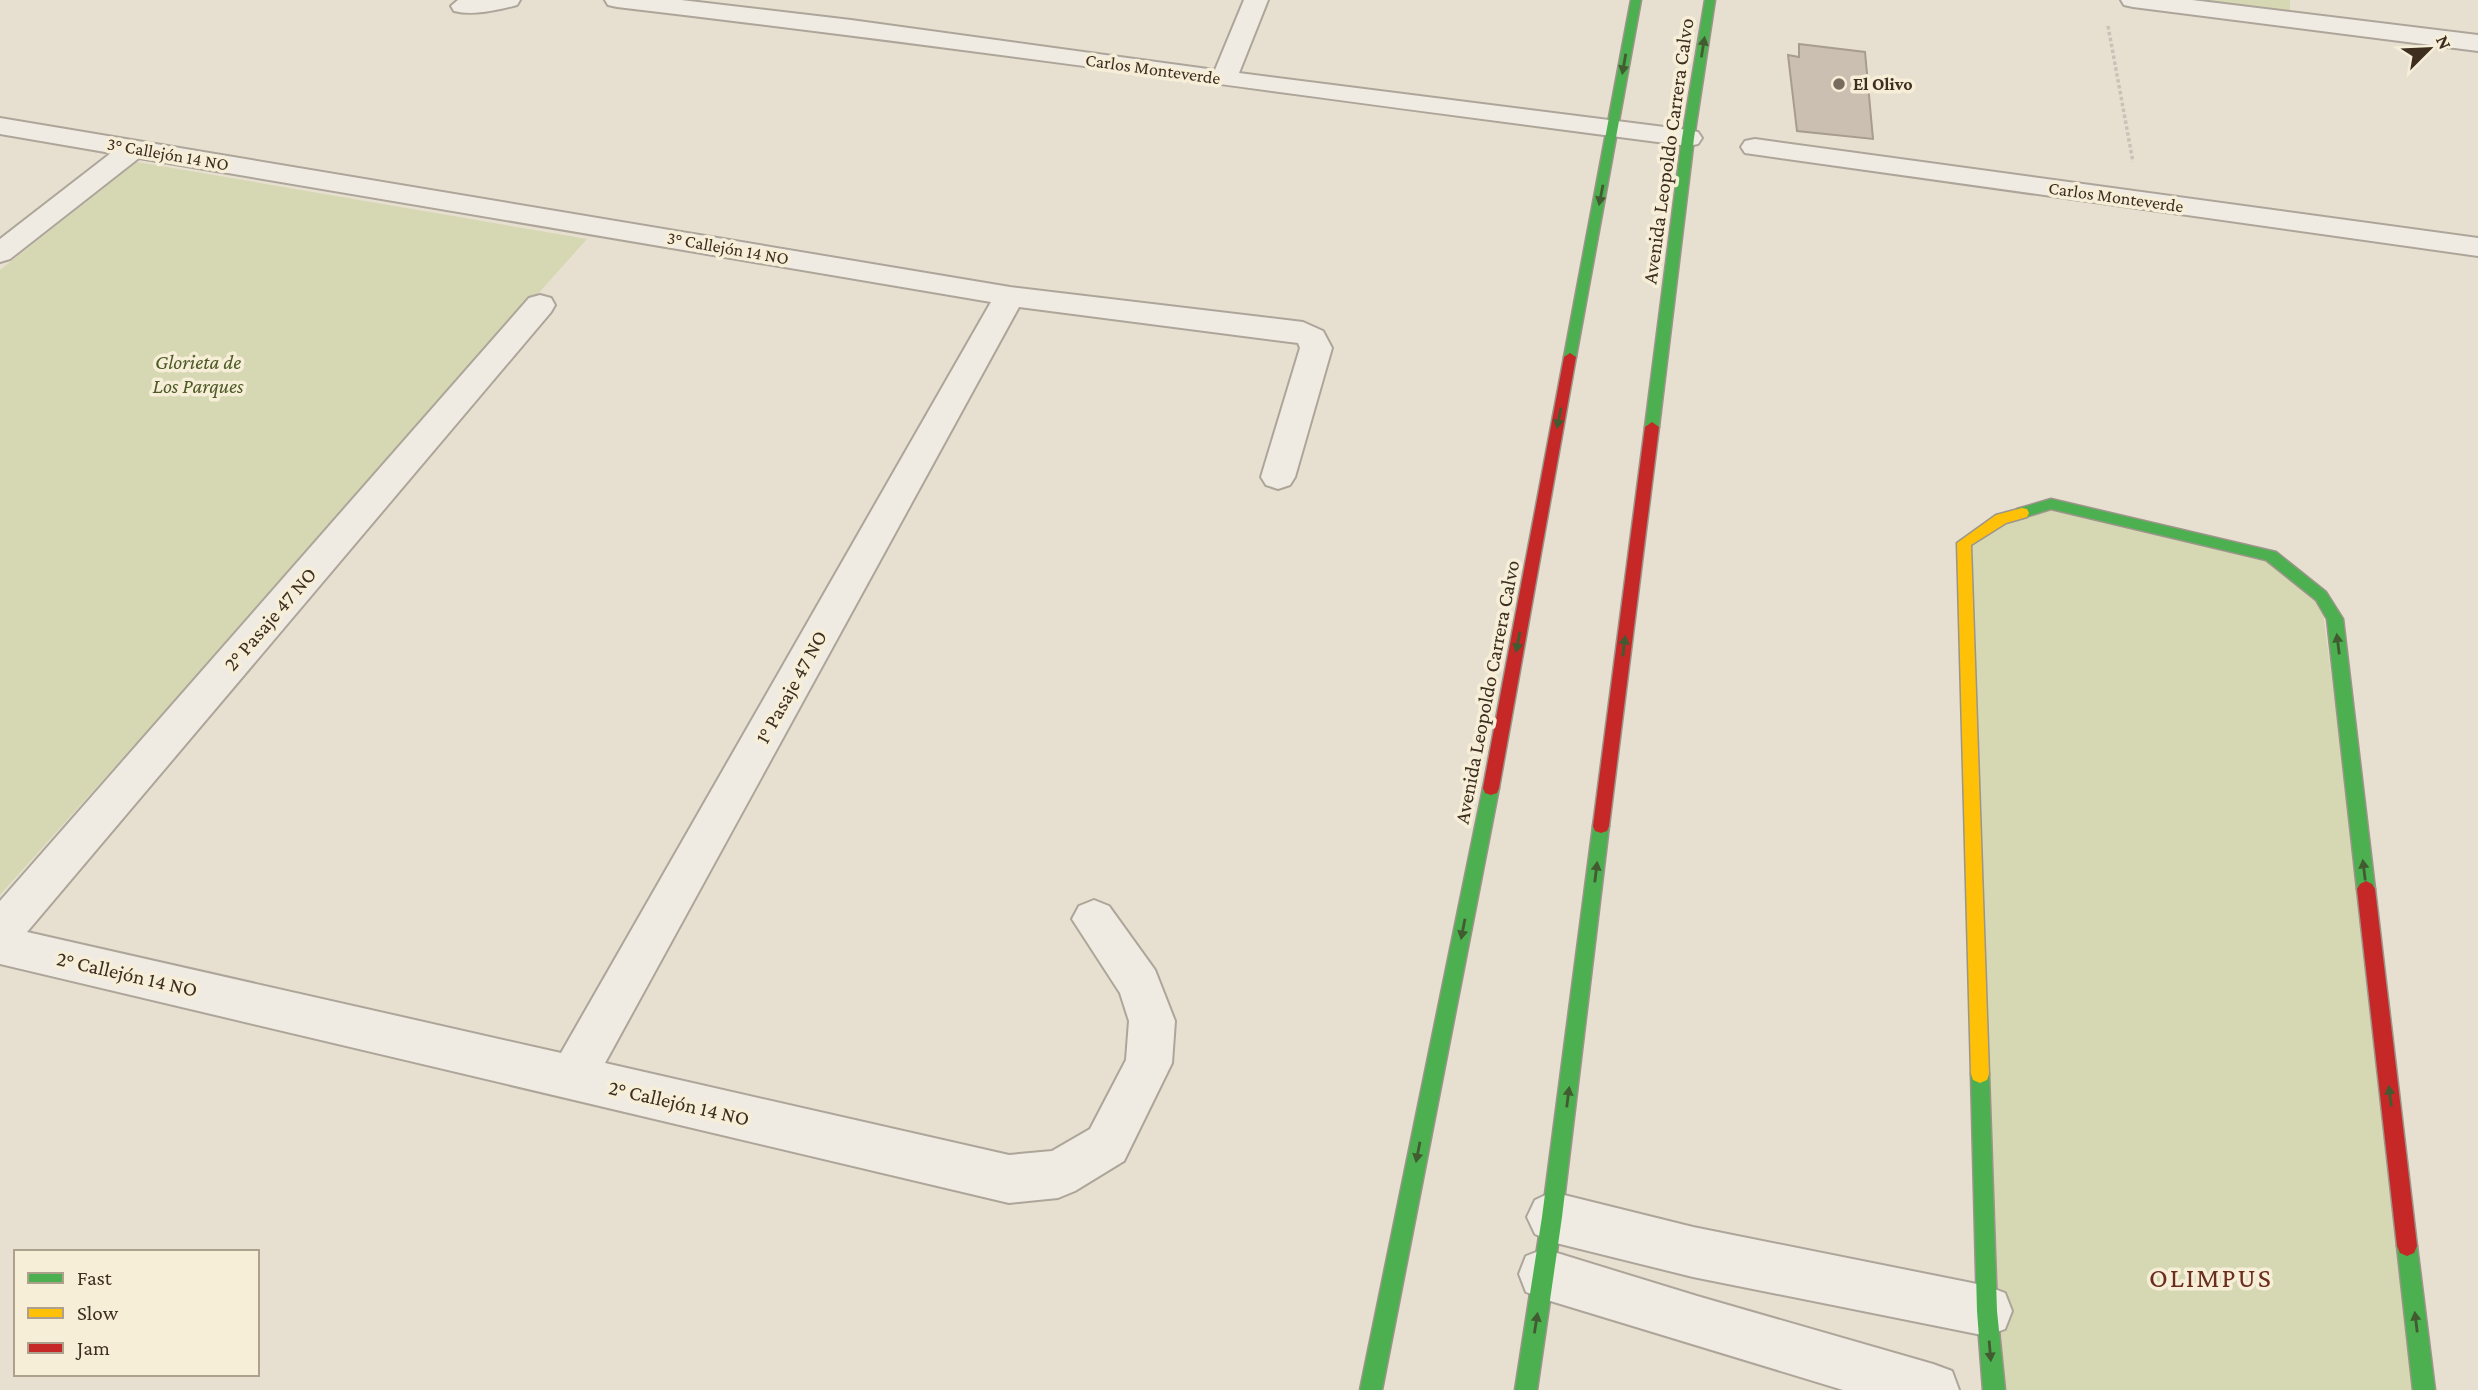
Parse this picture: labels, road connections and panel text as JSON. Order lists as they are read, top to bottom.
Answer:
{
  "streets": {
    "main road": ["Avenida Leopoldo Carrera Calvo"],
    "street": [
      "Carlos Monteverde",
      "3° Callejón 14 NO",
      "2° Pasaje 47 NO",
      "1° Pasaje 47 NO",
      "2° Callejón 14 NO"
    ]
  },
  "crossings": [
    ["Carlos Monteverde", "Avenida Leopoldo Carrera Calvo"],
    ["3° Callejón 14 NO", "1° Pasaje 47 NO"],
    ["1° Pasaje 47 NO", "2° Callejón 14 NO"]
  ],
  "districts": ["OLIMPUS"],
  "parks": ["Glorieta de Los Parques"],
  "places": ["El Olivo"],
  "legend": ["Fast", "Slow", "Jam"],
  "north": "top right"
}
